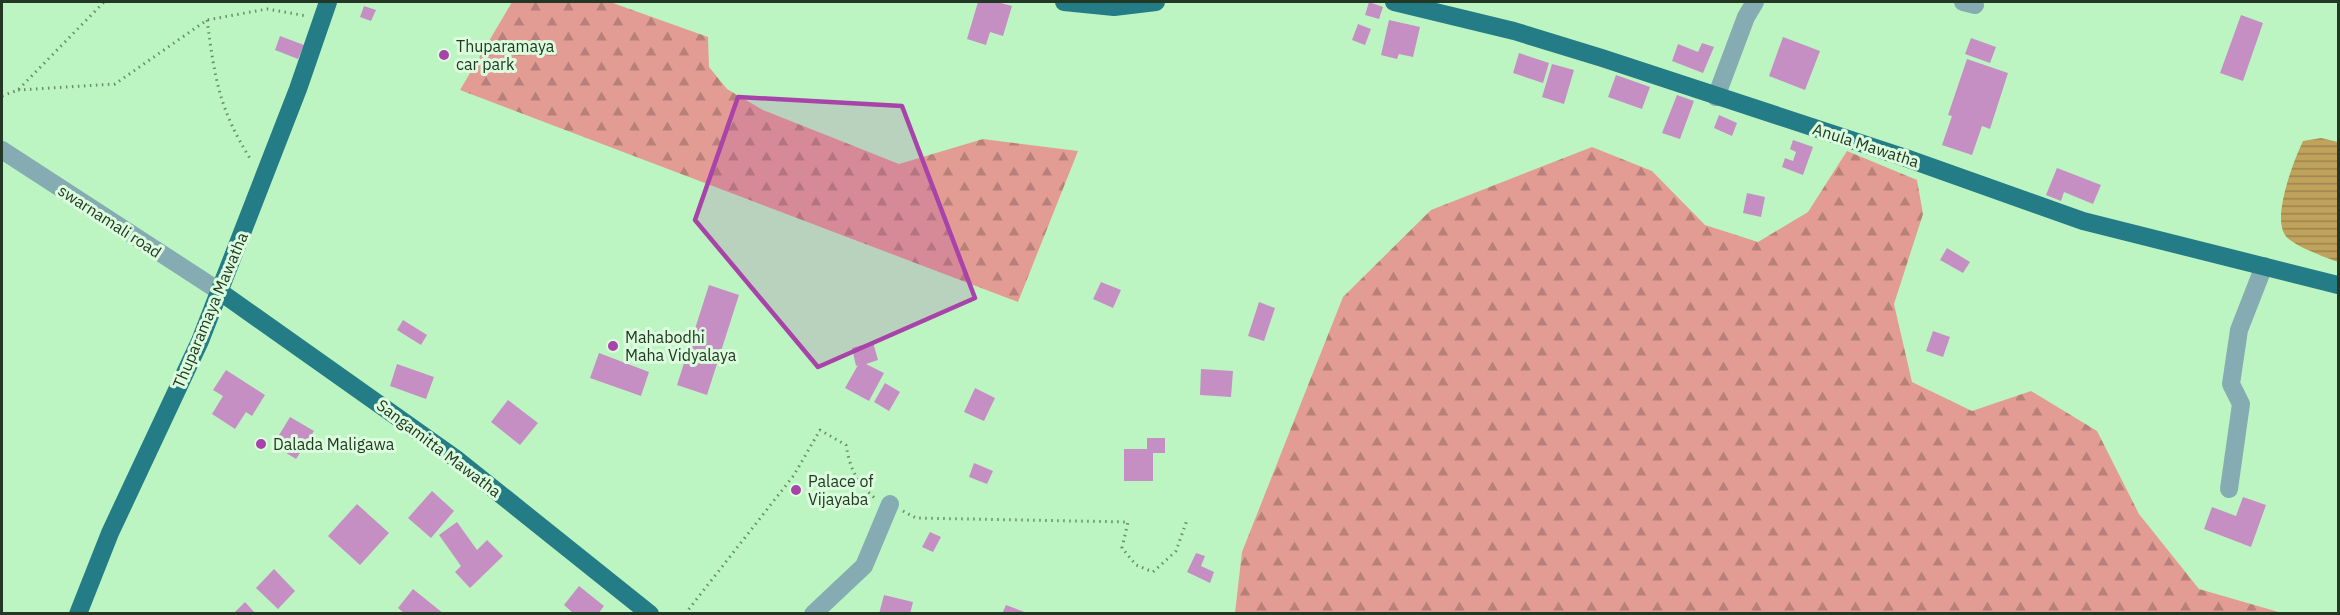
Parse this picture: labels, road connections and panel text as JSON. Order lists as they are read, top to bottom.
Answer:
{
  "streets": {
    "main road": ["Anula Mawatha", "Thuparamaya Mawatha", "Sangamitta Mawatha"],
    "street": ["swarnamali road"]
  },
  "crossings": [
    ["swarnamali road", "Thuparamaya Mawatha"],
    ["swarnamali road", "Sangamitta Mawatha"],
    ["Thuparamaya Mawatha", "Sangamitta Mawatha"]
  ],
  "places": [
    "Thuparamaya car park",
    "Mahabodhi Maha Vidyalaya",
    "Dalada Maligawa",
    "Palace of Vijayaba"
  ]
}
